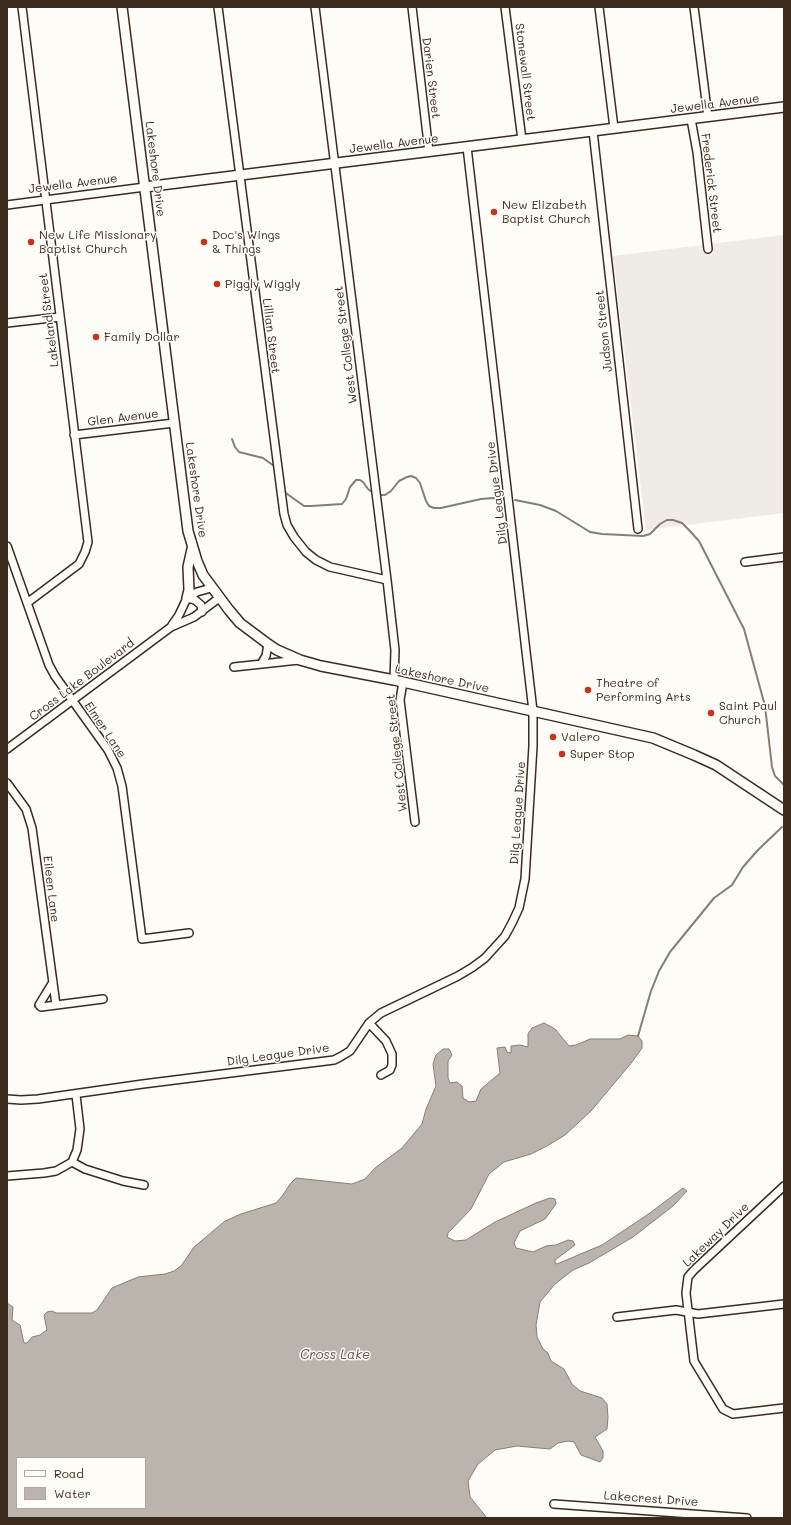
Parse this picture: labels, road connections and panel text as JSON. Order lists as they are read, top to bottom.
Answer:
{
  "streets": {
    "main road": ["Jewella Avenue", "Lakeshore Drive"],
    "street": [
      "Stonewall Street",
      "Darien Street",
      "Frederick Street",
      "Lakeland Street",
      "Judson Street",
      "Lillian Street",
      "West College Street",
      "Glen Avenue",
      "Dilg League Drive",
      "Cross Lake Boulevard",
      "Elmer Lane",
      "Eileen Lane",
      "Lakeway Drive",
      "Lakecrest Drive"
    ]
  },
  "crossings": [
    ["Stonewall Street", "Jewella Avenue"],
    ["Darien Street", "Jewella Avenue"],
    ["Jewella Avenue", "Lakeshore Drive"],
    ["Jewella Avenue", "Frederick Street"],
    ["Jewella Avenue", "Lakeland Street"],
    ["Jewella Avenue", "Judson Street"],
    ["Jewella Avenue", "Lillian Street"],
    ["Jewella Avenue", "West College Street"],
    ["Jewella Avenue", "Dilg League Drive"],
    ["Lakeshore Drive", "West College Street"],
    ["Lakeshore Drive", "Glen Avenue"],
    ["Lakeshore Drive", "Dilg League Drive"],
    ["Lakeshore Drive", "Cross Lake Boulevard"],
    ["Lakeland Street", "Glen Avenue"],
    ["Lakeland Street", "Elmer Lane"],
    ["Lillian Street", "West College Street"],
    ["Cross Lake Boulevard", "Elmer Lane"]
  ],
  "water": ["Cross Lake"],
  "places": [
    "New Elizabeth Baptist Church",
    "New Life Missionary Baptist Church",
    "Doc's Wings & Things",
    "Piggly Wiggly",
    "Family Dollar",
    "Theatre of Performing Arts",
    "Saint Paul Church",
    "Valero",
    "Super Stop"
  ],
  "legend": ["Road", "Water"]
}
